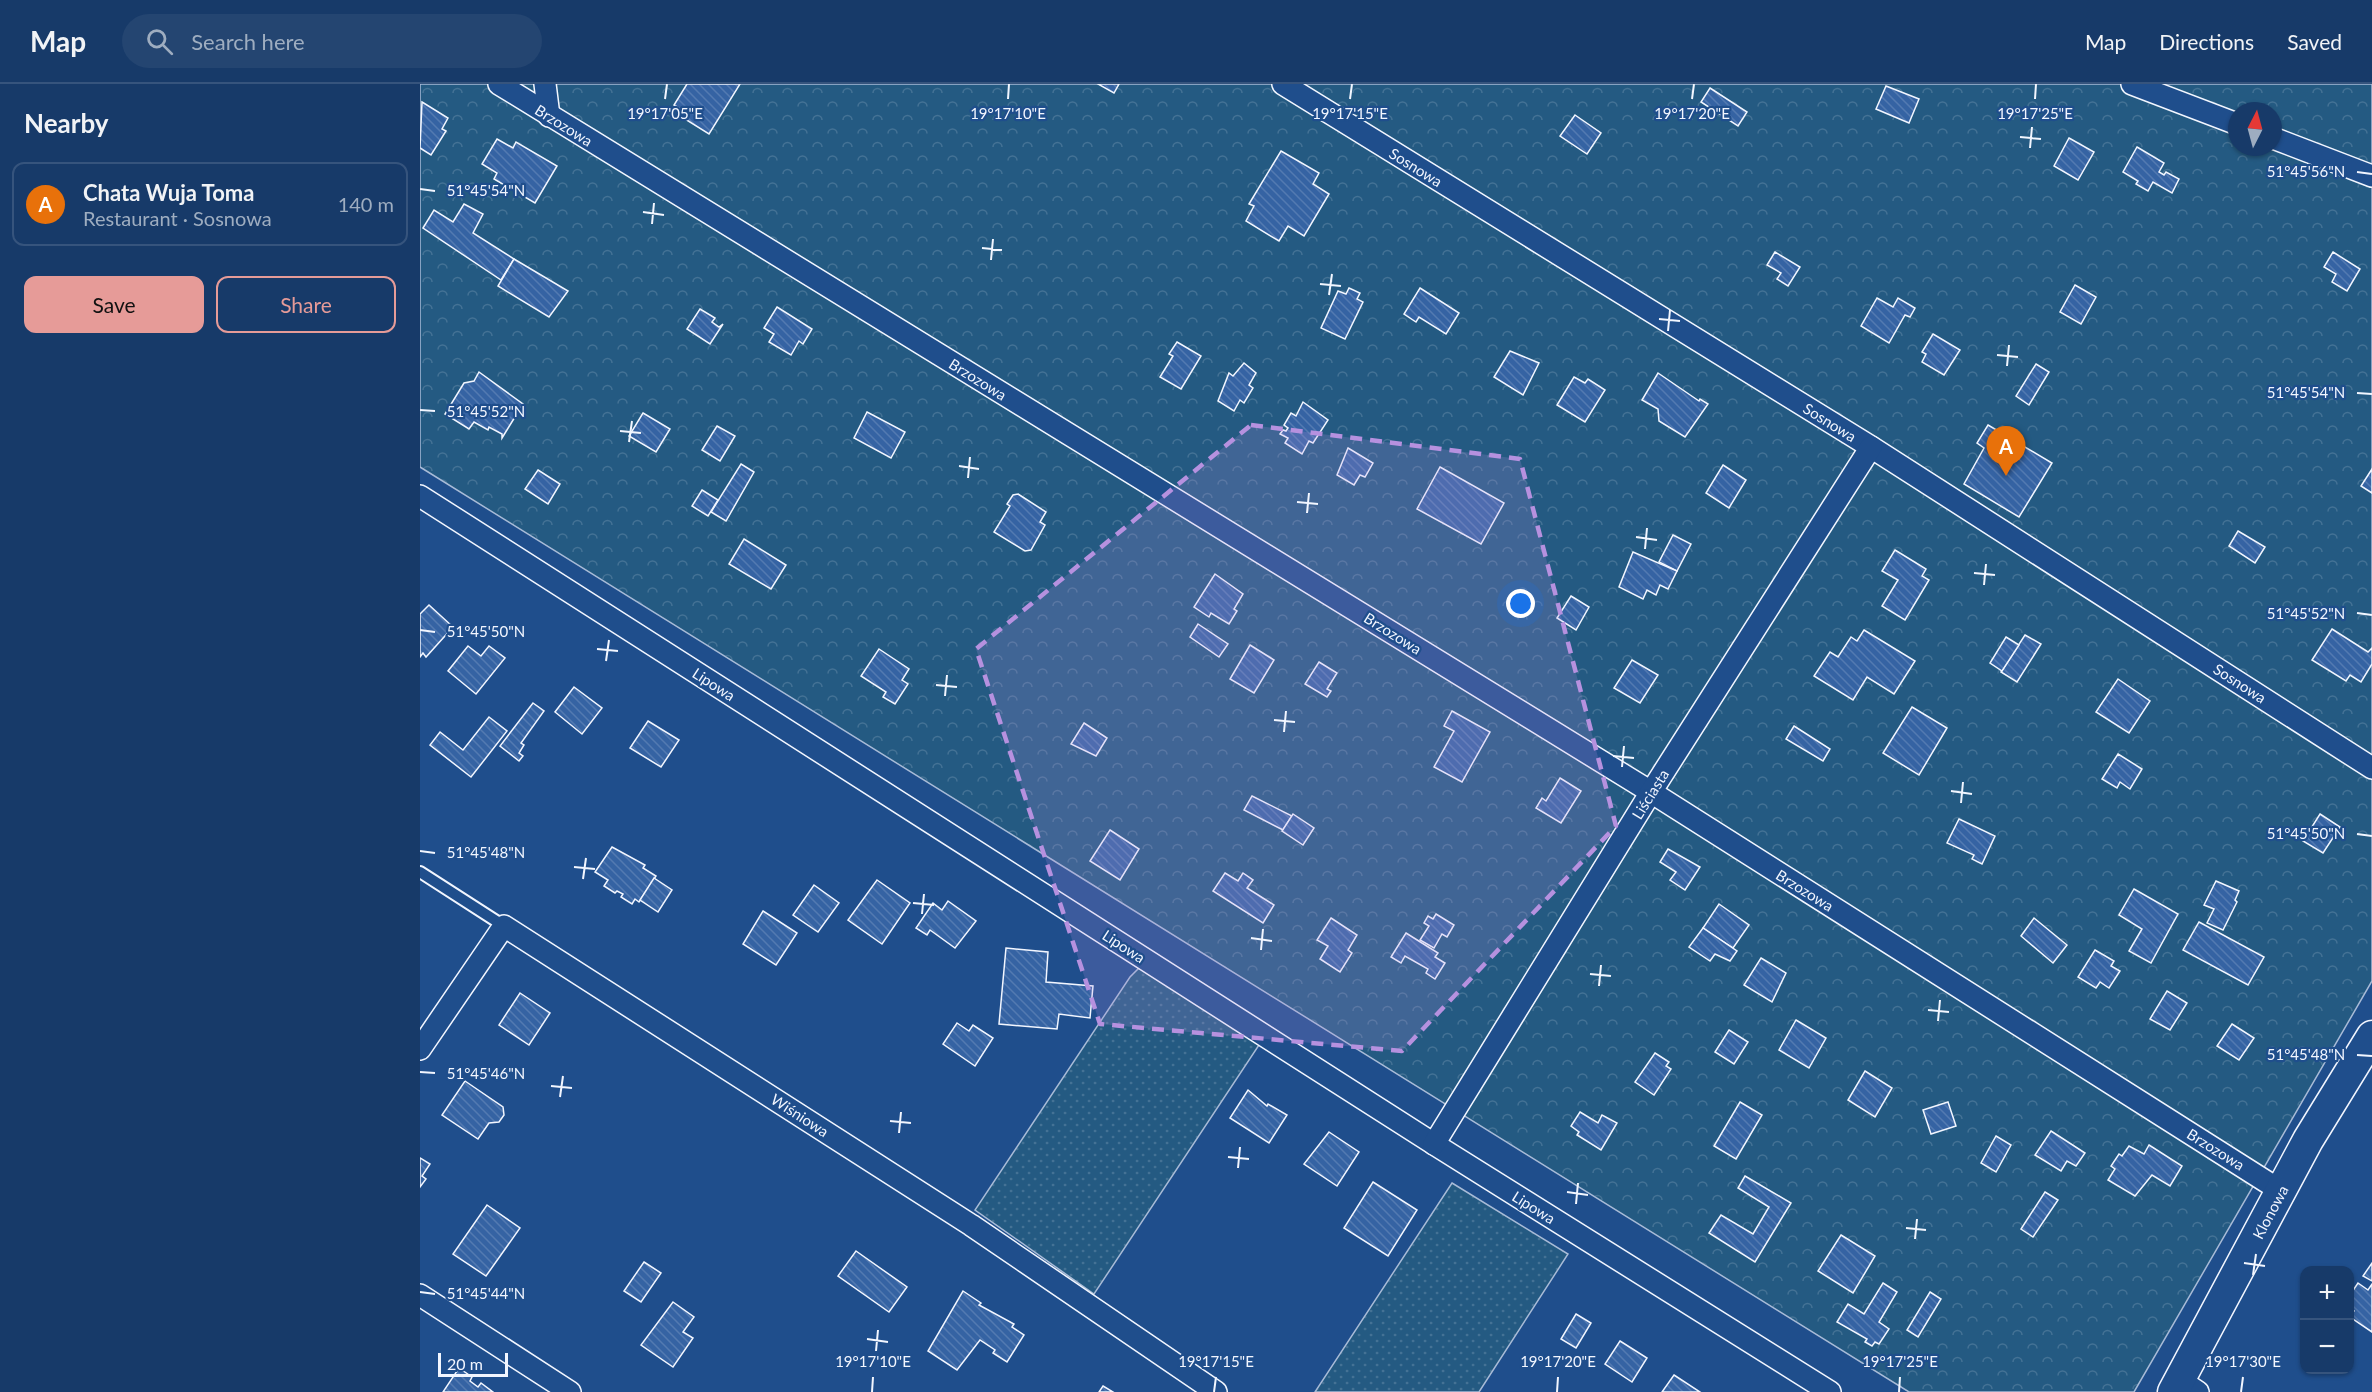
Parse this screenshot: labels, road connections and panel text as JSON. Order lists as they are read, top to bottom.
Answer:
{
  "streets": {
    "street": [
      "Brzozowa",
      "Sosnowa",
      "Lipowa",
      "Liściasta",
      "Wiśniowa",
      "Klonowa"
    ]
  },
  "crossings": [
    ["Brzozowa", "Liściasta"],
    ["Brzozowa", "Klonowa"],
    ["Sosnowa", "Liściasta"],
    ["Lipowa", "Liściasta"]
  ],
  "scale_bar": "20 m",
  "north": "top",
  "page": {
    "header": "Map",
    "search": "Search here",
    "nav": ["Map", "Directions", "Saved"],
    "heading": "Nearby",
    "list": [
      {
        "mark": "A",
        "name": "Chata Wuja Toma",
        "note": "Restaurant · Sosnowa",
        "value": "140 m"
      }
    ],
    "buttons": ["Save", "Share"],
    "pins": "A",
    "map_buttons": ["+", "−"],
    "scale": "20 m"
  },
  "coordinates": [
    "19°17'05\"E",
    "19°17'10\"E",
    "19°17'15\"E",
    "19°17'20\"E",
    "19°17'25\"E",
    "51°45'56\"N",
    "51°45'54\"N",
    "51°45'52\"N",
    "51°45'50\"N",
    "51°45'48\"N",
    "51°45'46\"N",
    "51°45'44\"N",
    "19°17'30\"E"
  ]
}
